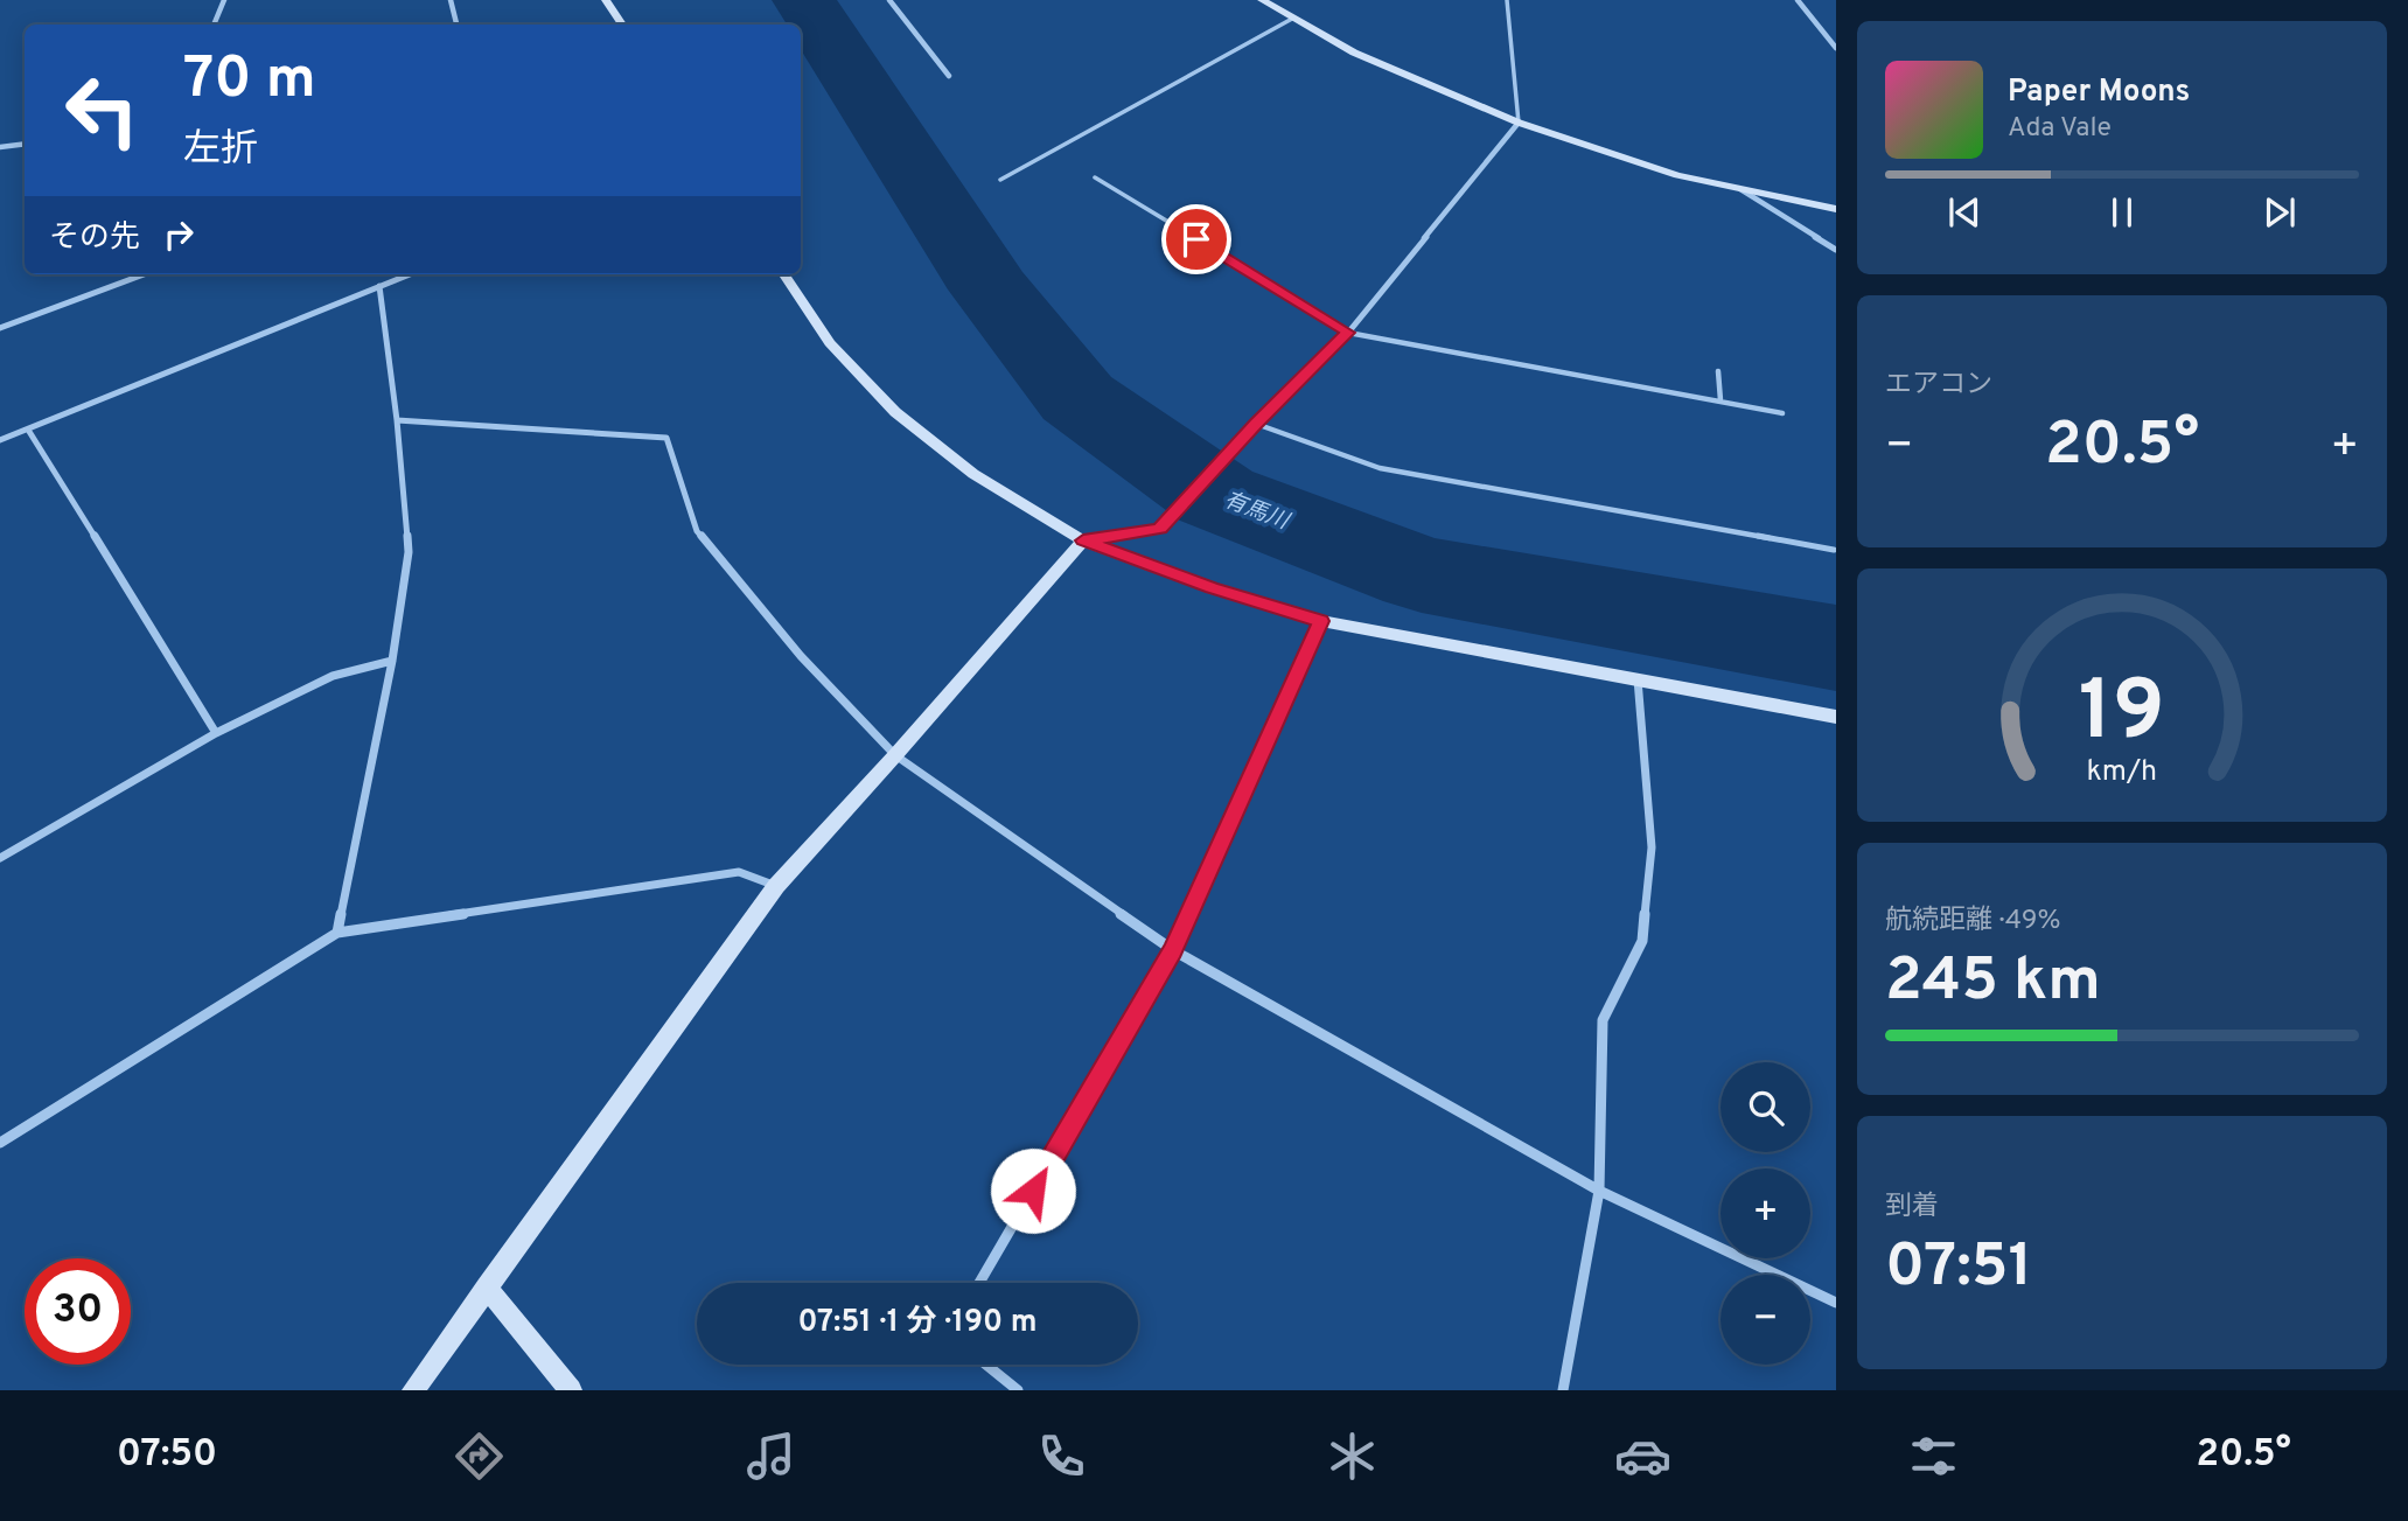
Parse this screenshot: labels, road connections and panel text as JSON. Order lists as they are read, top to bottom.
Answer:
{
  "water": ["有馬川"],
  "page": {
    "turn": ["70 m", "左折"],
    "song": ["Paper Moons", "Ada Vale"],
    "then": "その先",
    "tile": [
      "エアコン",
      ["航続距離 · 49%", "245 km"],
      ["到着", "07:51"]
    ],
    "heat": ["−", "20.5°", "+"],
    "map_buttons": ["+", "−"],
    "limit": "30",
    "trip": "07:51 · 1 分 · 190 m",
    "tabs": ["07:50", "20.5°"],
    "gauge": ["19", "km/h"]
  }
}
